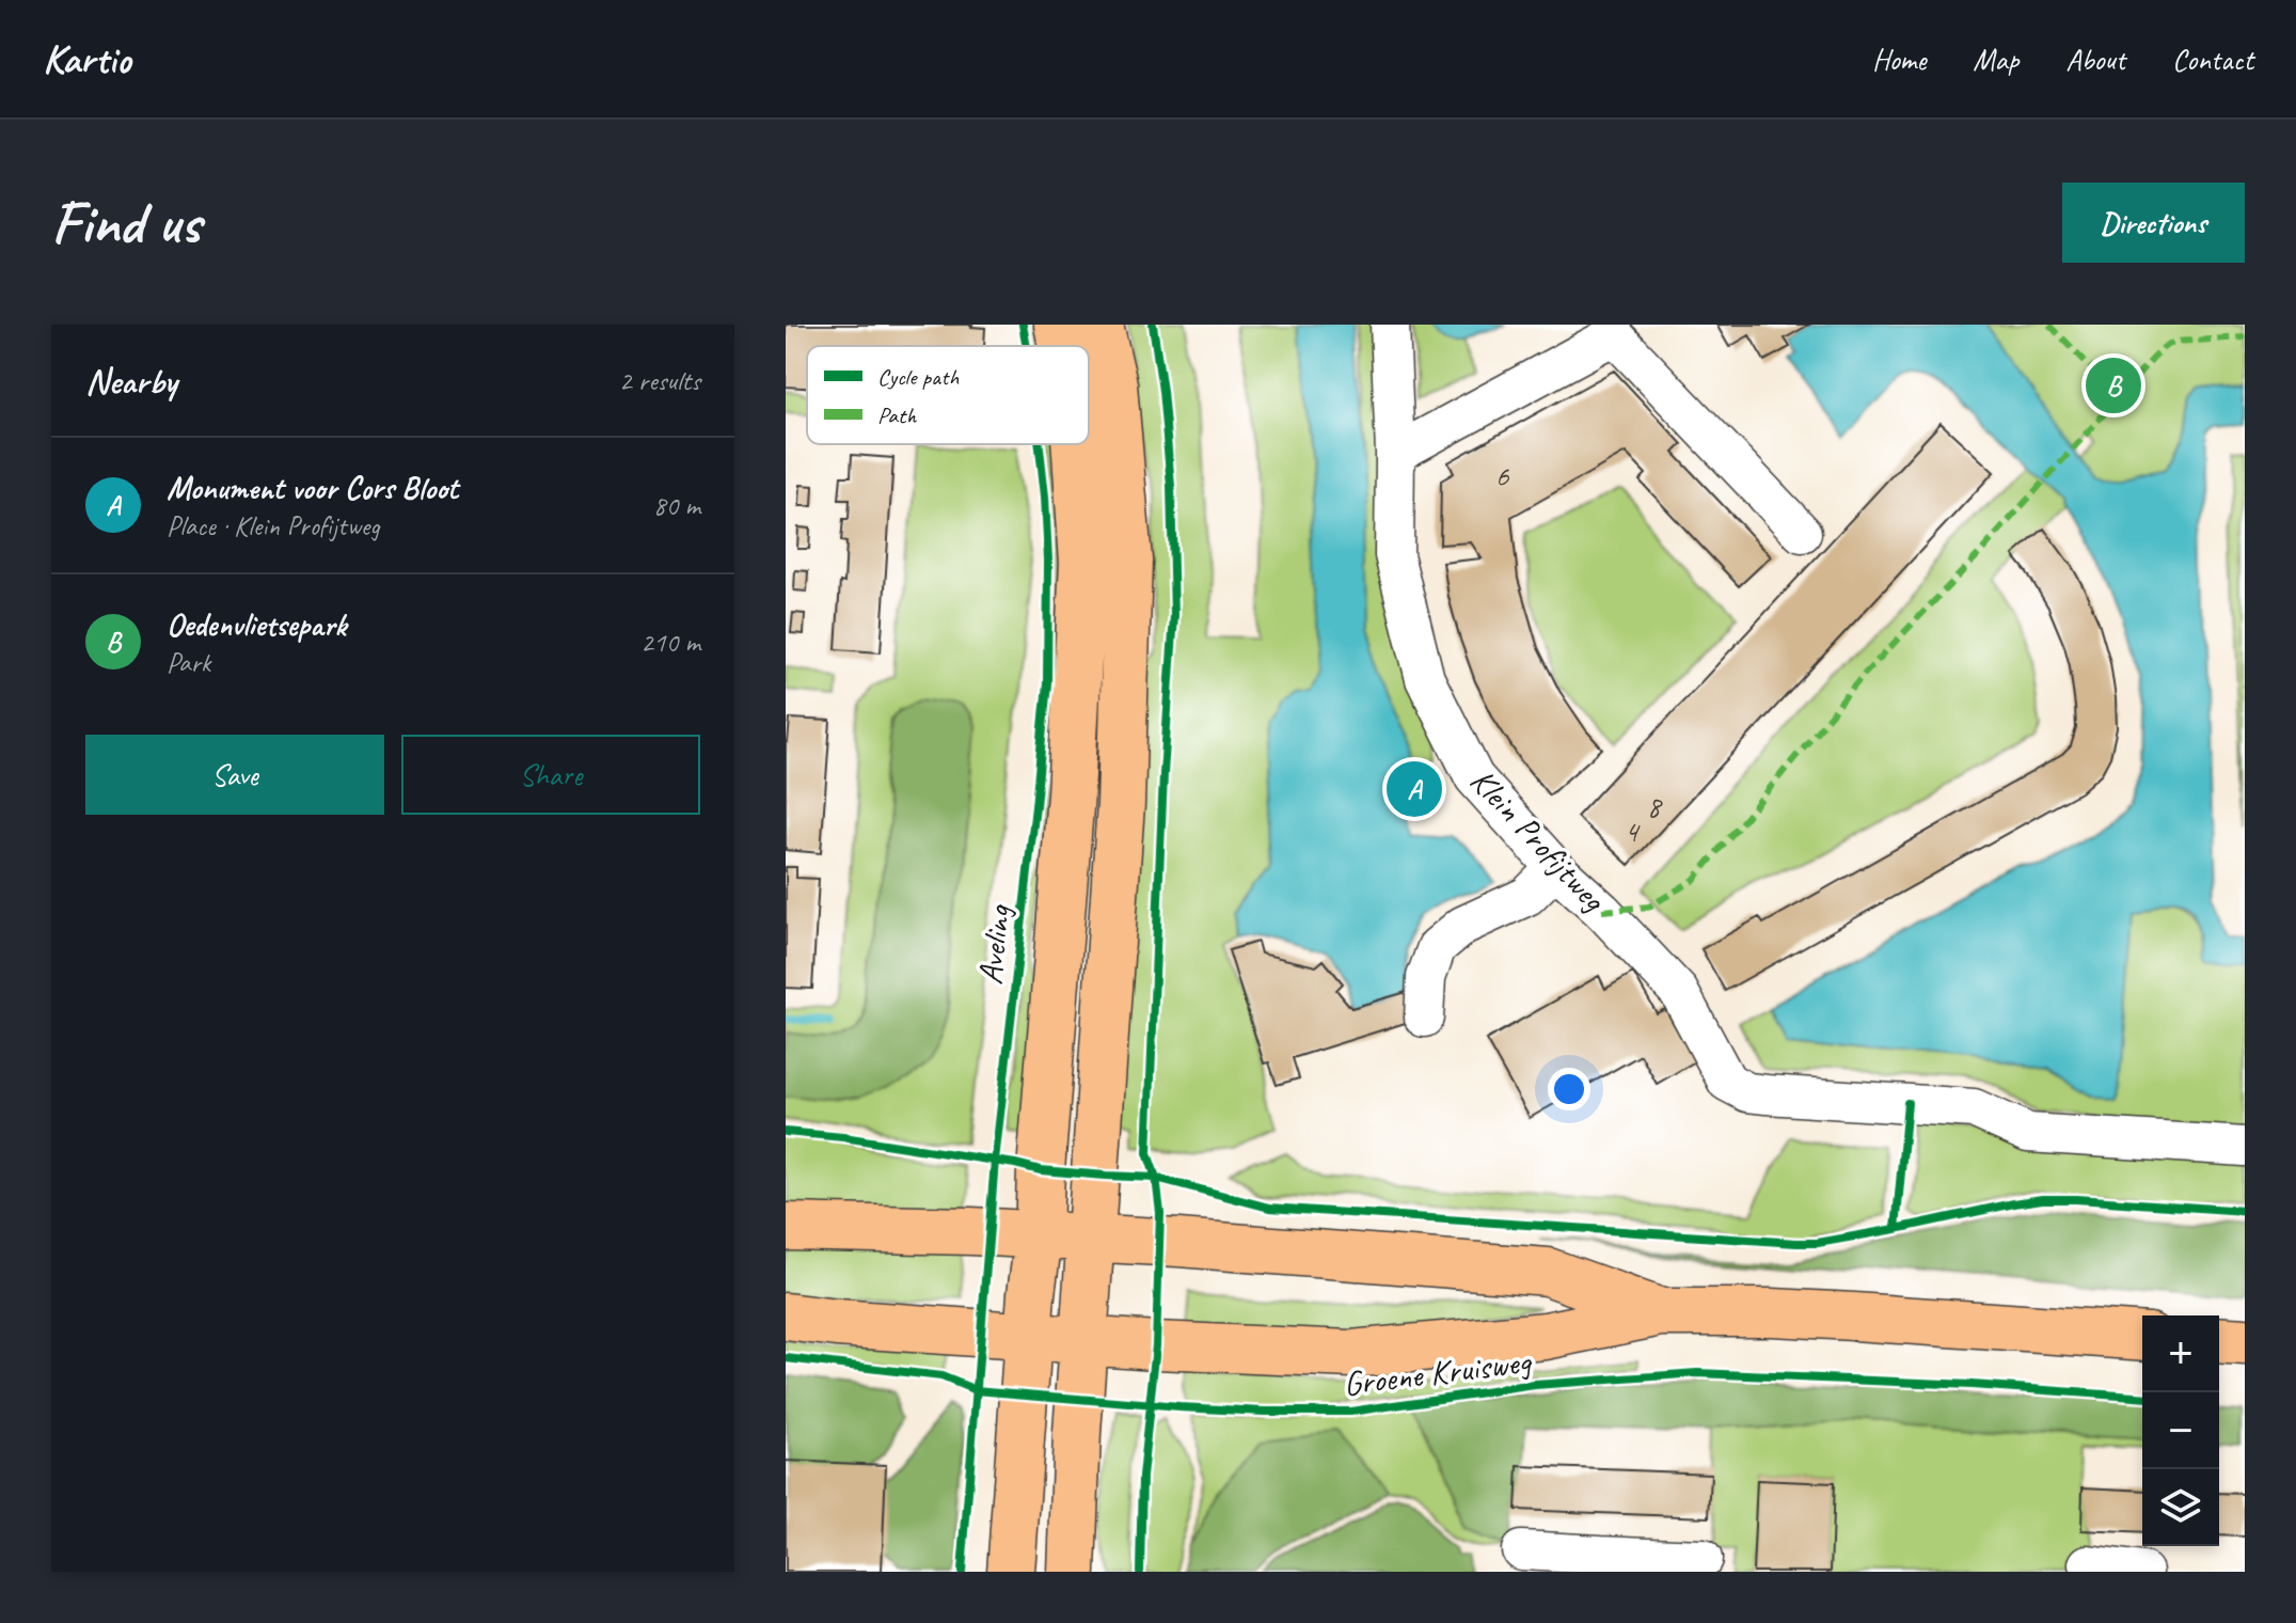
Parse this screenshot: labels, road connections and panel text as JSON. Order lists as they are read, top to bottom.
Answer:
{
  "streets": {
    "main road": ["Aveling", "Groene Kruisweg"],
    "street": ["Klein Profijtweg"]
  },
  "crossings": [
    ["Aveling", "Groene Kruisweg"]
  ],
  "house_numbers": ["6", "8", "4"],
  "legend": ["Cycle path", "Path"],
  "page": {
    "header": "Kartio",
    "nav": [
      "Home",
      "Map",
      "About",
      "Contact"
    ],
    "buttons": [
      "Directions",
      ["Save", "Share"]
    ],
    "title": "Find us",
    "heading": ["Nearby", "2 results"],
    "pins": ["B", "A"],
    "list": [
      {
        "mark": "A",
        "name": "Monument voor Cors Bloot",
        "note": "Place · Klein Profijtweg",
        "value": "80 m"
      },
      {
        "mark": "B",
        "name": "Oedenvlietsepark",
        "note": "Park",
        "value": "210 m"
      }
    ],
    "map_buttons": ["+", "−"]
  }
}
